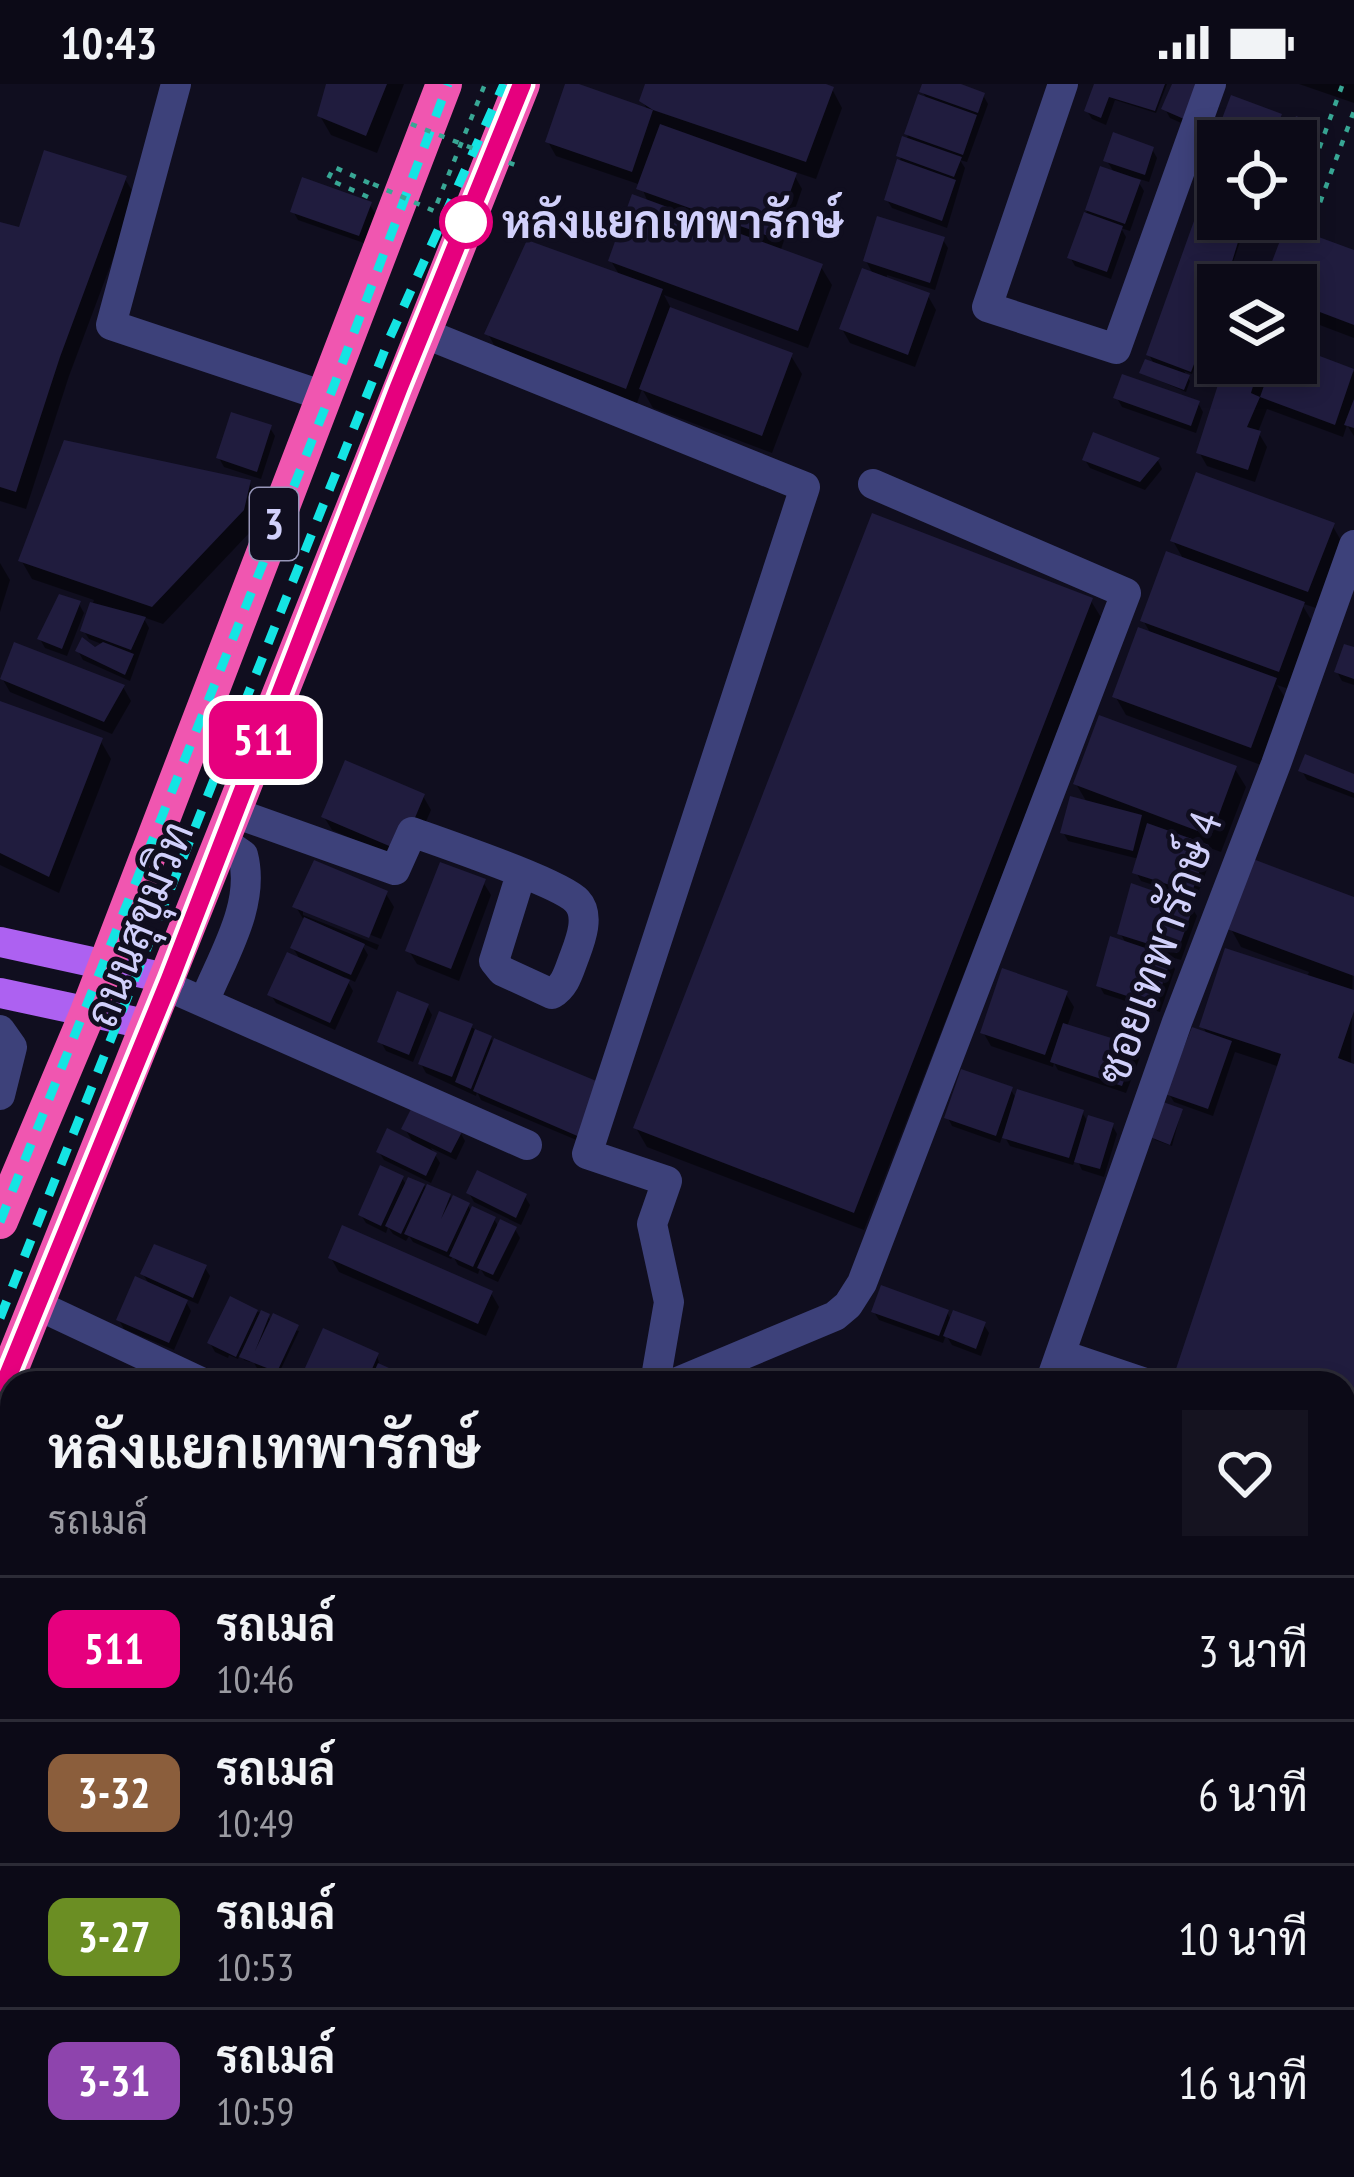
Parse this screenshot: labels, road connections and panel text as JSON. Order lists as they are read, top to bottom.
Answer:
{
  "streets": {
    "highway": ["3", "ถนนสุขุมวิท"],
    "street": ["ซอยเทพารักษ์ 4"]
  },
  "places": ["หลังแยกเทพารักษ์"],
  "lines": ["bus line 511"],
  "page": {
    "status": "10:43",
    "on_map": "511",
    "heading": ["หลังแยกเทพารักษ์", "รถเมล์"],
    "list": [
      {
        "mark": "511",
        "name": "รถเมล์",
        "note": "10:46",
        "value": "3 นาที"
      },
      {
        "mark": "3-32",
        "name": "รถเมล์",
        "note": "10:49",
        "value": "6 นาที"
      },
      {
        "mark": "3-27",
        "name": "รถเมล์",
        "note": "10:53",
        "value": "10 นาที"
      },
      {
        "mark": "3-31",
        "name": "รถเมล์",
        "note": "10:59",
        "value": "16 นาที"
      }
    ]
  }
}
